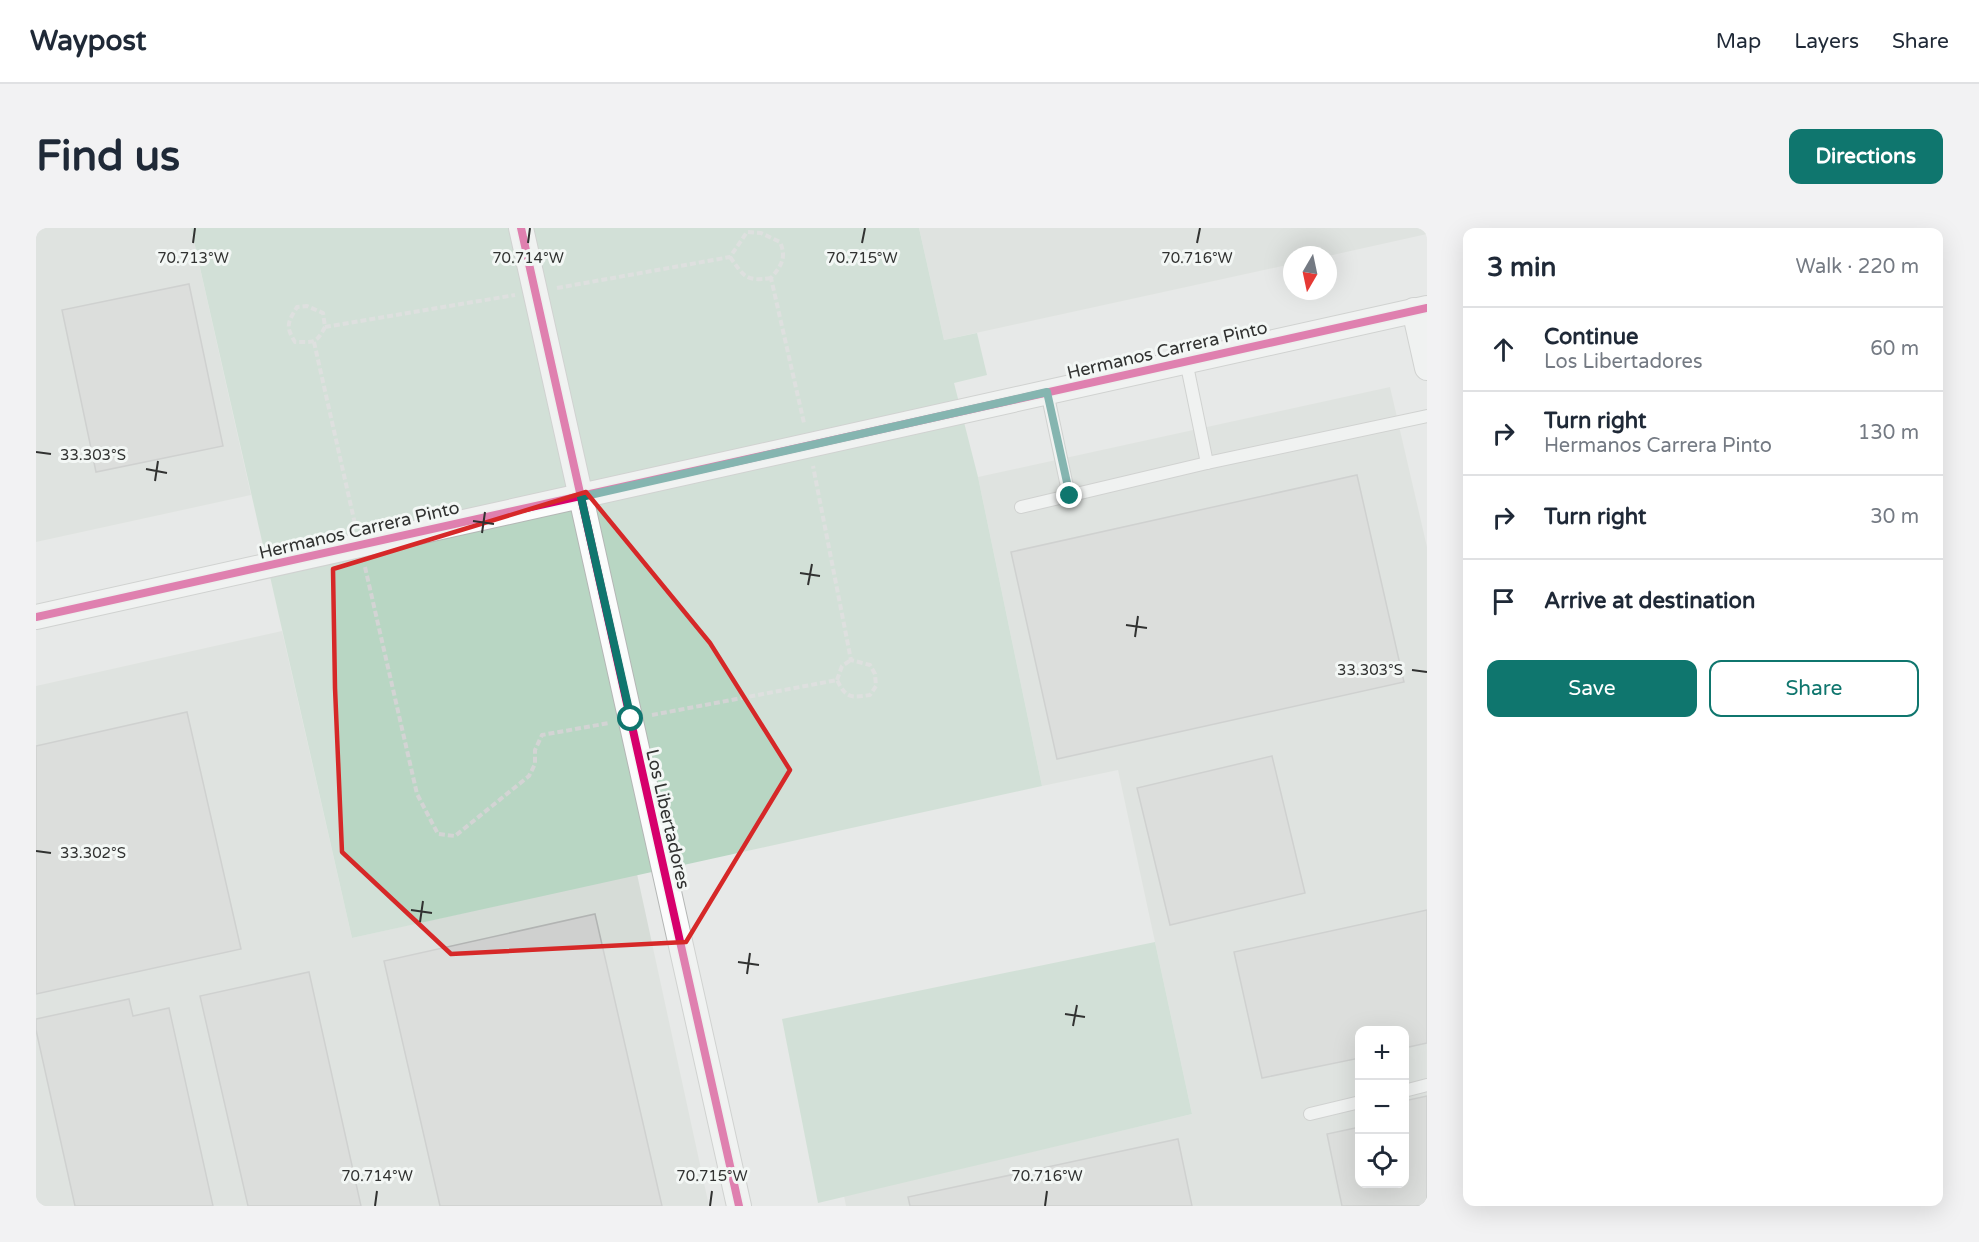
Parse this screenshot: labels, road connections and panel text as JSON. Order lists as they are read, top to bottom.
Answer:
{
  "streets": {
    "street": ["Hermanos Carrera Pinto", "Los Libertadores"]
  },
  "crossings": [
    ["Hermanos Carrera Pinto", "Los Libertadores"]
  ],
  "north": "bottom",
  "page": {
    "header": "Waypost",
    "nav": ["Map", "Layers", "Share"],
    "buttons": [
      "Directions",
      ["Save", "Share"]
    ],
    "title": "Find us",
    "heading": ["3 min", "Walk · 220 m"],
    "list": [
      ["Continue", "Los Libertadores", "60 m"],
      ["Turn right", "Hermanos Carrera Pinto", "130 m"],
      ["Turn right", "30 m"],
      "Arrive at destination"
    ],
    "map_buttons": ["+", "−"]
  },
  "coordinates": [
    "70.713°W",
    "70.714°W",
    "70.715°W",
    "70.716°W",
    "33.303°S",
    "33.302°S"
  ]
}
